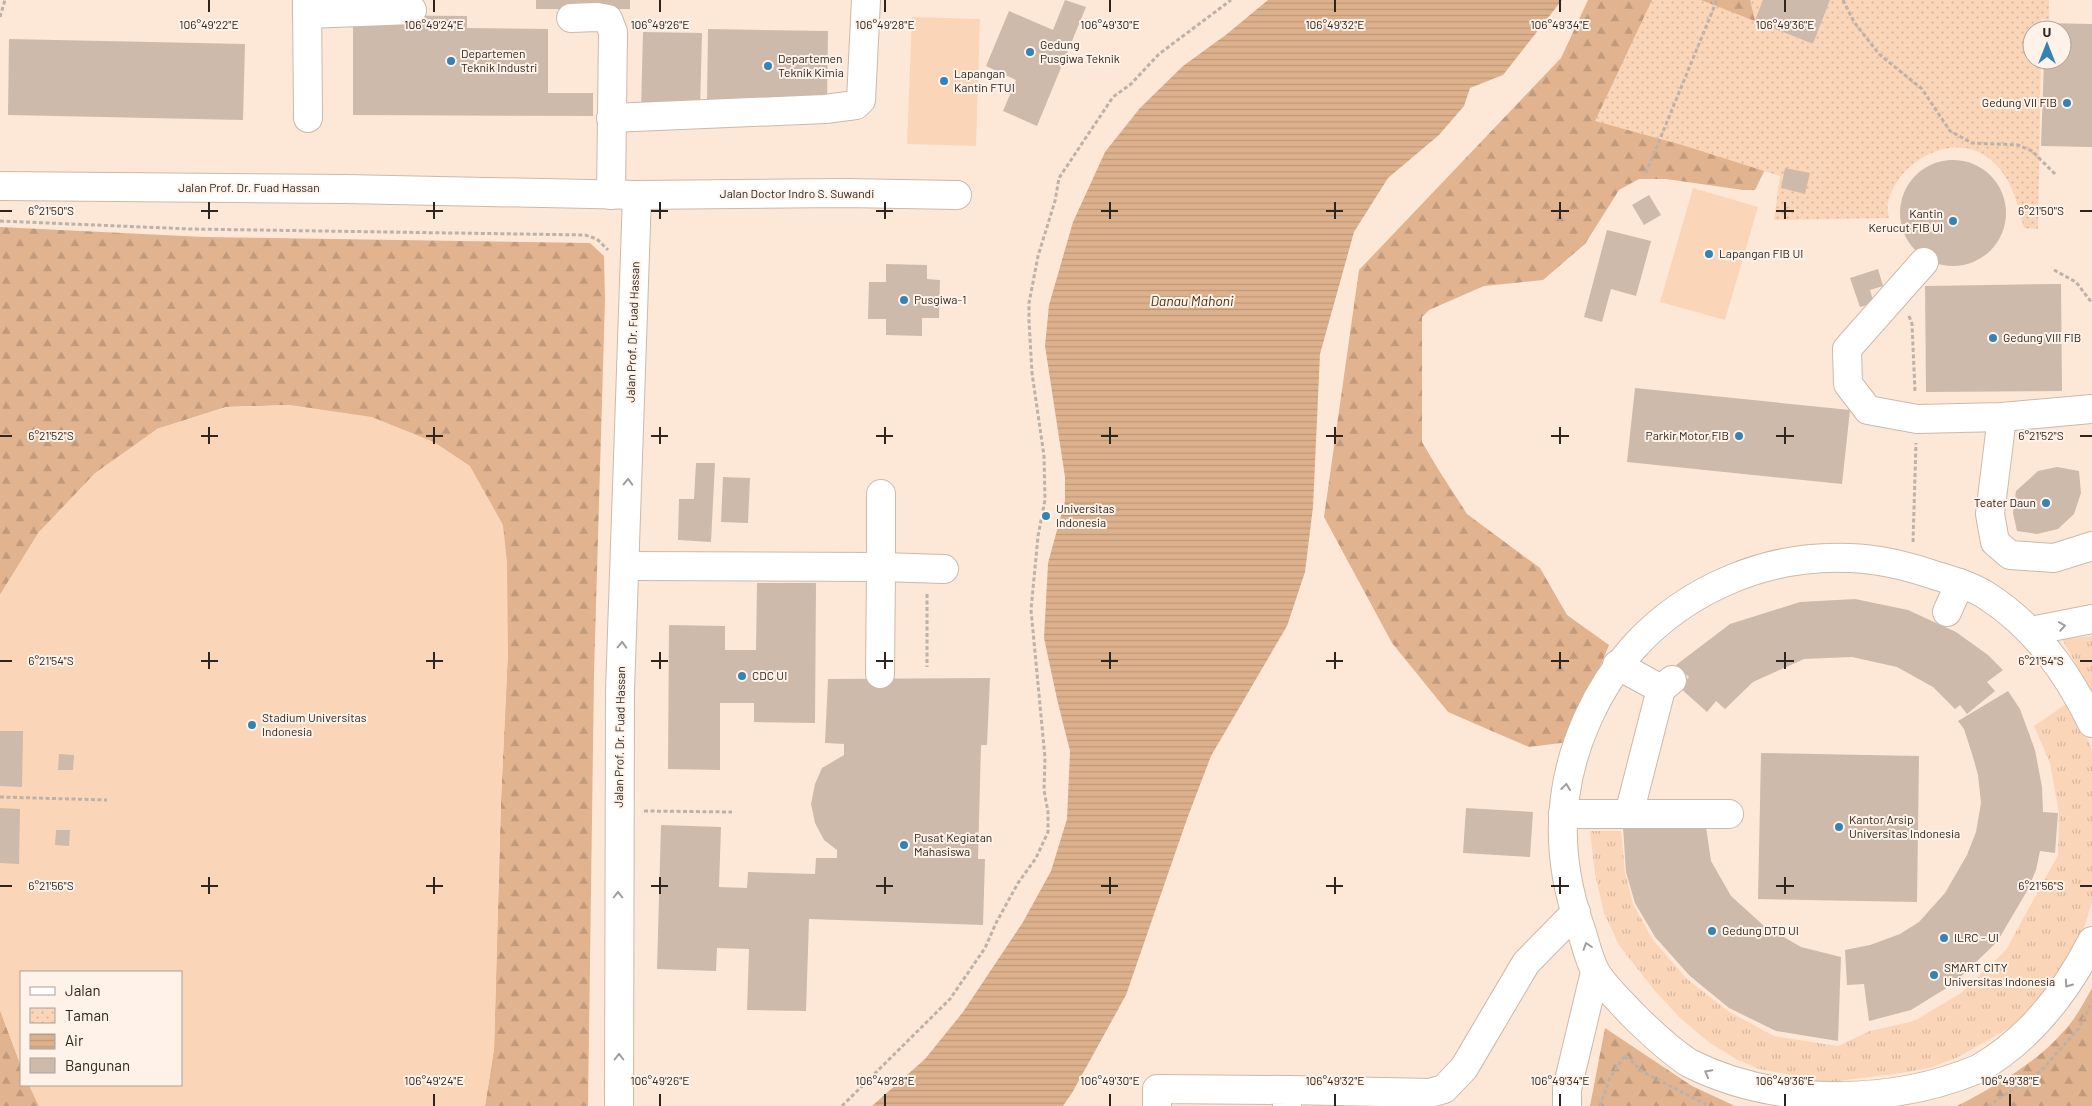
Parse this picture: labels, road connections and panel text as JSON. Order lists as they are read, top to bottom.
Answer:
{
  "streets": {
    "street": ["Jalan Prof. Dr. Fuad Hassan", "Jalan Doctor Indro S. Suwandi"]
  },
  "crossings": [
    ["Jalan Prof. Dr. Fuad Hassan", "Jalan Doctor Indro S. Suwandi"]
  ],
  "one_way": ["Jalan Prof. Dr. Fuad Hassan"],
  "water": ["Danau Mahoni"],
  "places": [
    "Gedung Pusgiwa Teknik",
    "Departemen Teknik Industri",
    "Departemen Teknik Kimia",
    "Lapangan Kantin FTUI",
    "Gedung VII FIB",
    "Kantin Kerucut FIB UI",
    "Lapangan FIB UI",
    "Pusgiwa-1",
    "Gedung VIII FIB",
    "Parkir Motor FIB",
    "Teater Daun",
    "Universitas Indonesia",
    "CDC UI",
    "Stadium Universitas Indonesia",
    "Kantor Arsip Universitas Indonesia",
    "Pusat Kegiatan Mahasiswa",
    "Gedung DTD UI",
    "ILRC - UI",
    "SMART CITY Universitas Indonesia"
  ],
  "legend": [
    "Jalan",
    "Taman",
    "Air",
    "Bangunan"
  ],
  "north": "top",
  "coordinates": [
    "106°49'22\"E",
    "106°49'24\"E",
    "106°49'26\"E",
    "106°49'28\"E",
    "106°49'30\"E",
    "106°49'32\"E",
    "106°49'34\"E",
    "106°49'36\"E",
    "6°21'50\"S",
    "6°21'52\"S",
    "6°21'54\"S",
    "6°21'56\"S",
    "106°49'38\"E"
  ]
}
